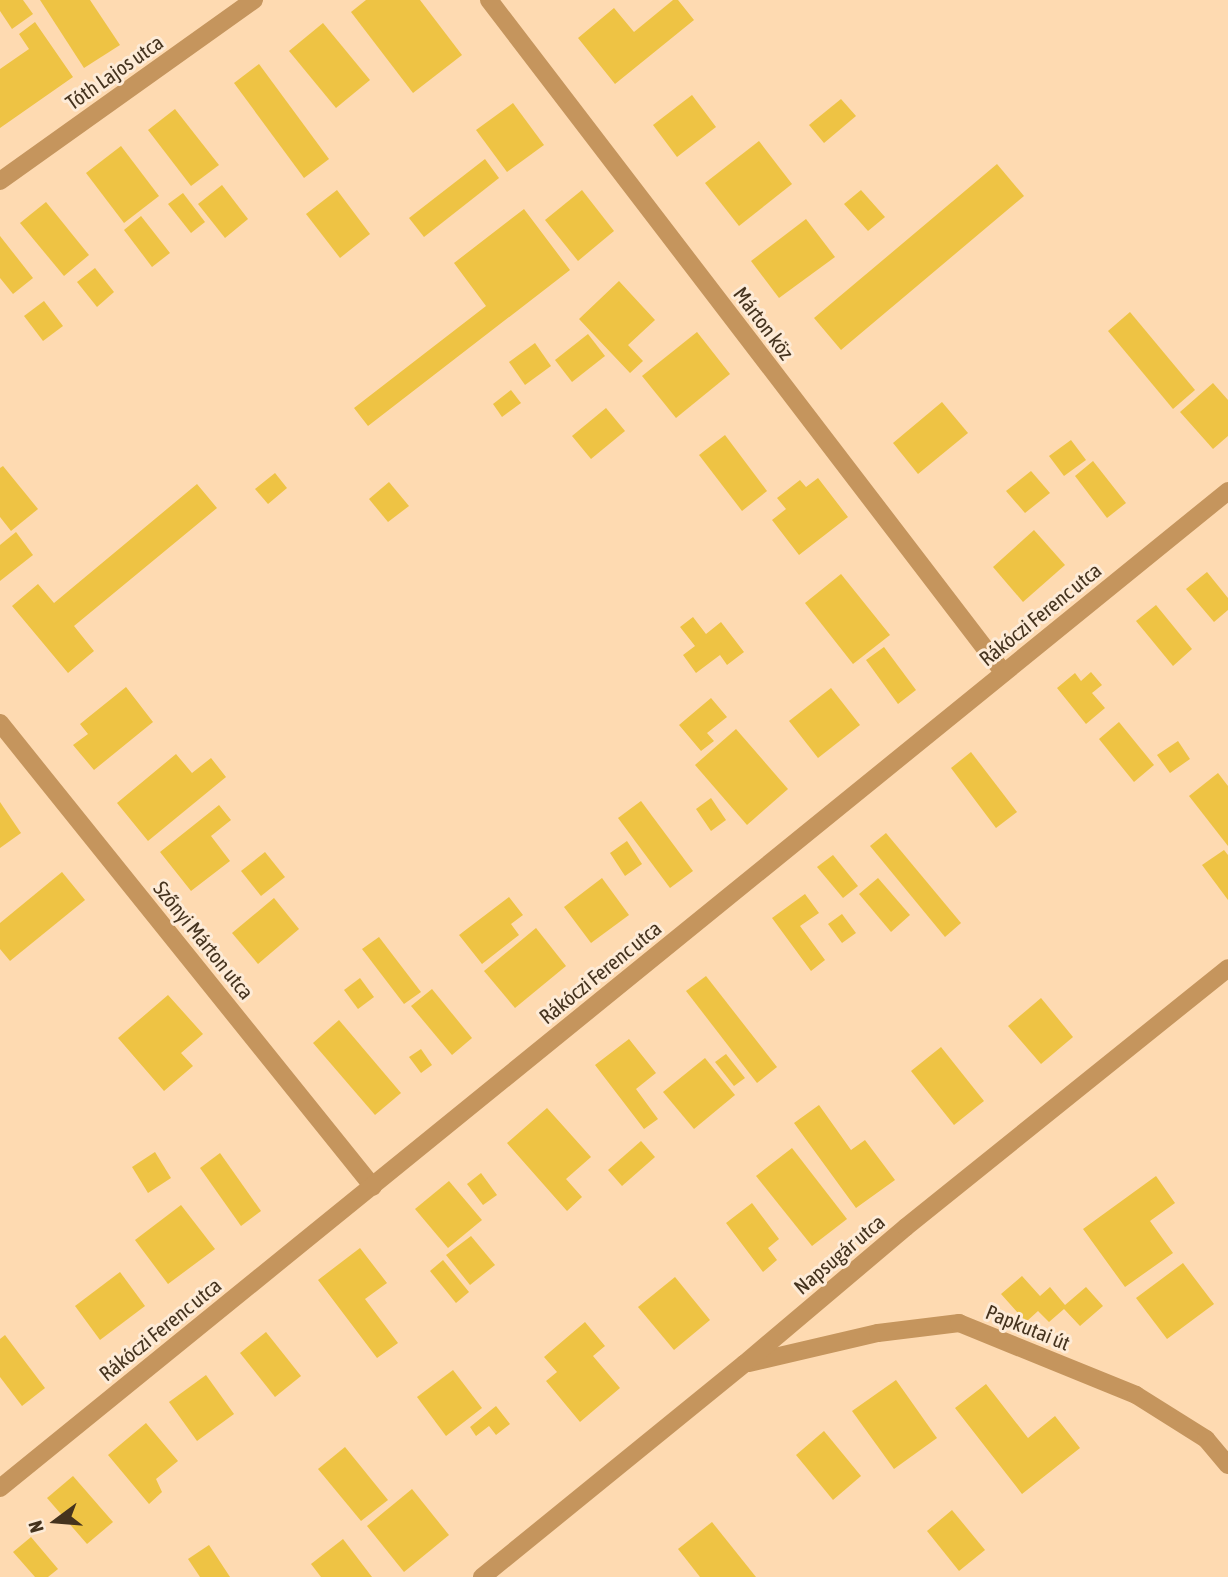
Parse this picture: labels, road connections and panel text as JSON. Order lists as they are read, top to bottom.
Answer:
{
  "streets": {
    "street": [
      "Tóth Lajos utca",
      "Márton köz",
      "Rákóczi Ferenc utca",
      "Szőnyi Márton utca",
      "Napsugár utca",
      "Papkutai út"
    ]
  },
  "crossings": [
    ["Márton köz", "Rákóczi Ferenc utca"],
    ["Rákóczi Ferenc utca", "Szőnyi Márton utca"],
    ["Napsugár utca", "Papkutai út"]
  ],
  "north": "left"
}
